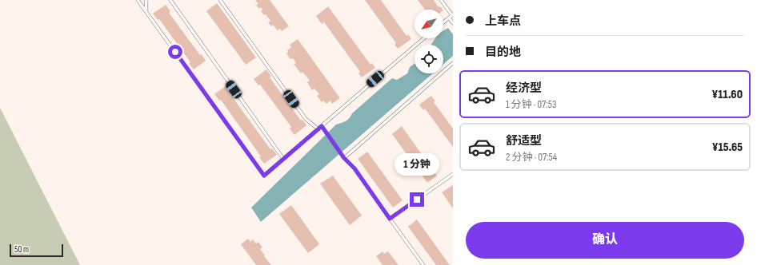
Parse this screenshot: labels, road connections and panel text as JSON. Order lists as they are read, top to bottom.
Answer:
{
  "scale_bar": "50 m",
  "north": "bottom left",
  "page": {
    "banner": ["上车点", "目的地"],
    "list": [
      {
        "name": "经济型",
        "note": "1 分钟 · 07:53",
        "value": "¥11.60"
      },
      {
        "name": "舒适型",
        "note": "2 分钟 · 07:54",
        "value": "¥15.65"
      }
    ],
    "bubble": "1 分钟",
    "buttons": "确认",
    "scale": "50 m"
  }
}
